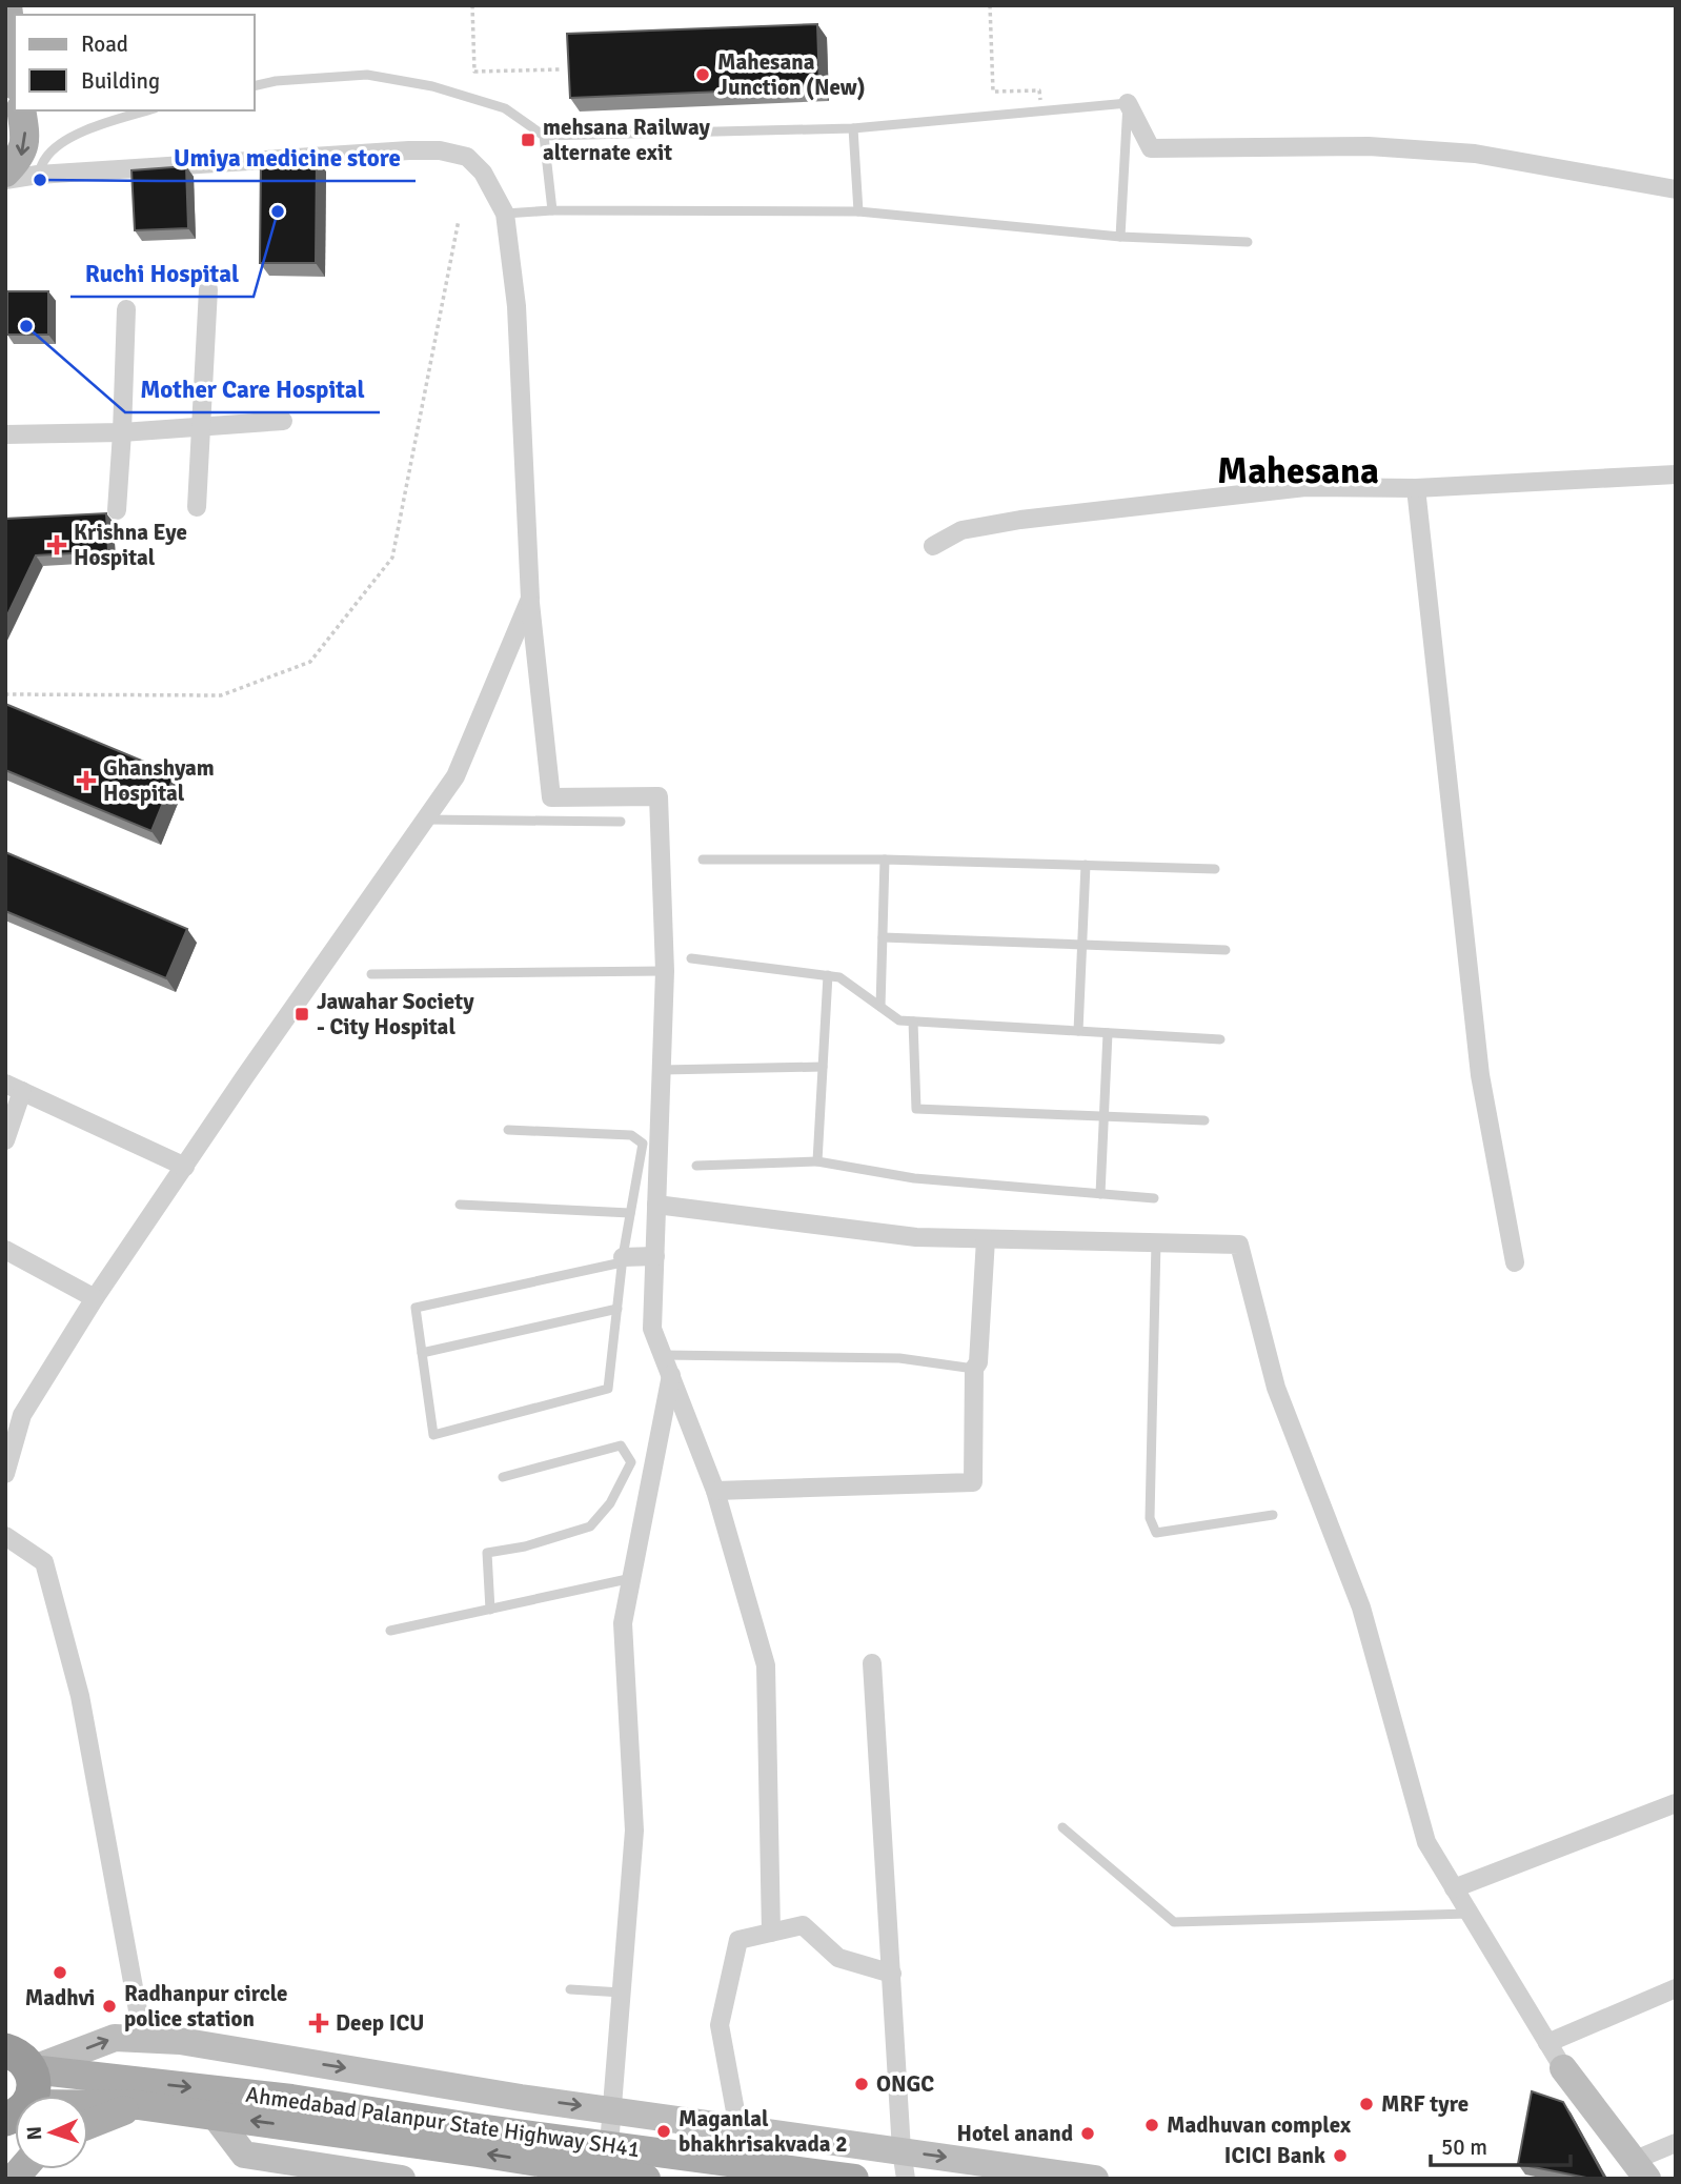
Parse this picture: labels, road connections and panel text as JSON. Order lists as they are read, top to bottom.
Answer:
{
  "streets": {
    "main road": ["Ahmedabad Palanpur State Highway SH41"]
  },
  "districts": ["Mahesana"],
  "places": {
    "other": [
      "Mahesana Junction (New)",
      "Umiya medicine store",
      "Ruchi Hospital",
      "Mother Care Hospital",
      "Madhvi",
      "Radhanpur circle police station",
      "ONGC",
      "MRF tyre",
      "Madhuvan complex",
      "Maganlal bhakhrisakvada 2",
      "Hotel anand",
      "ICICI Bank"
    ],
    "transit": ["mehsana Railway alternate exit", "Jawahar Society - City Hospital"],
    "health": ["Krishna Eye Hospital", "Ghanshyam Hospital", "Deep ICU"]
  },
  "legend": ["Road", "Building"],
  "scale_bar": "50 m",
  "north": "left"
}
